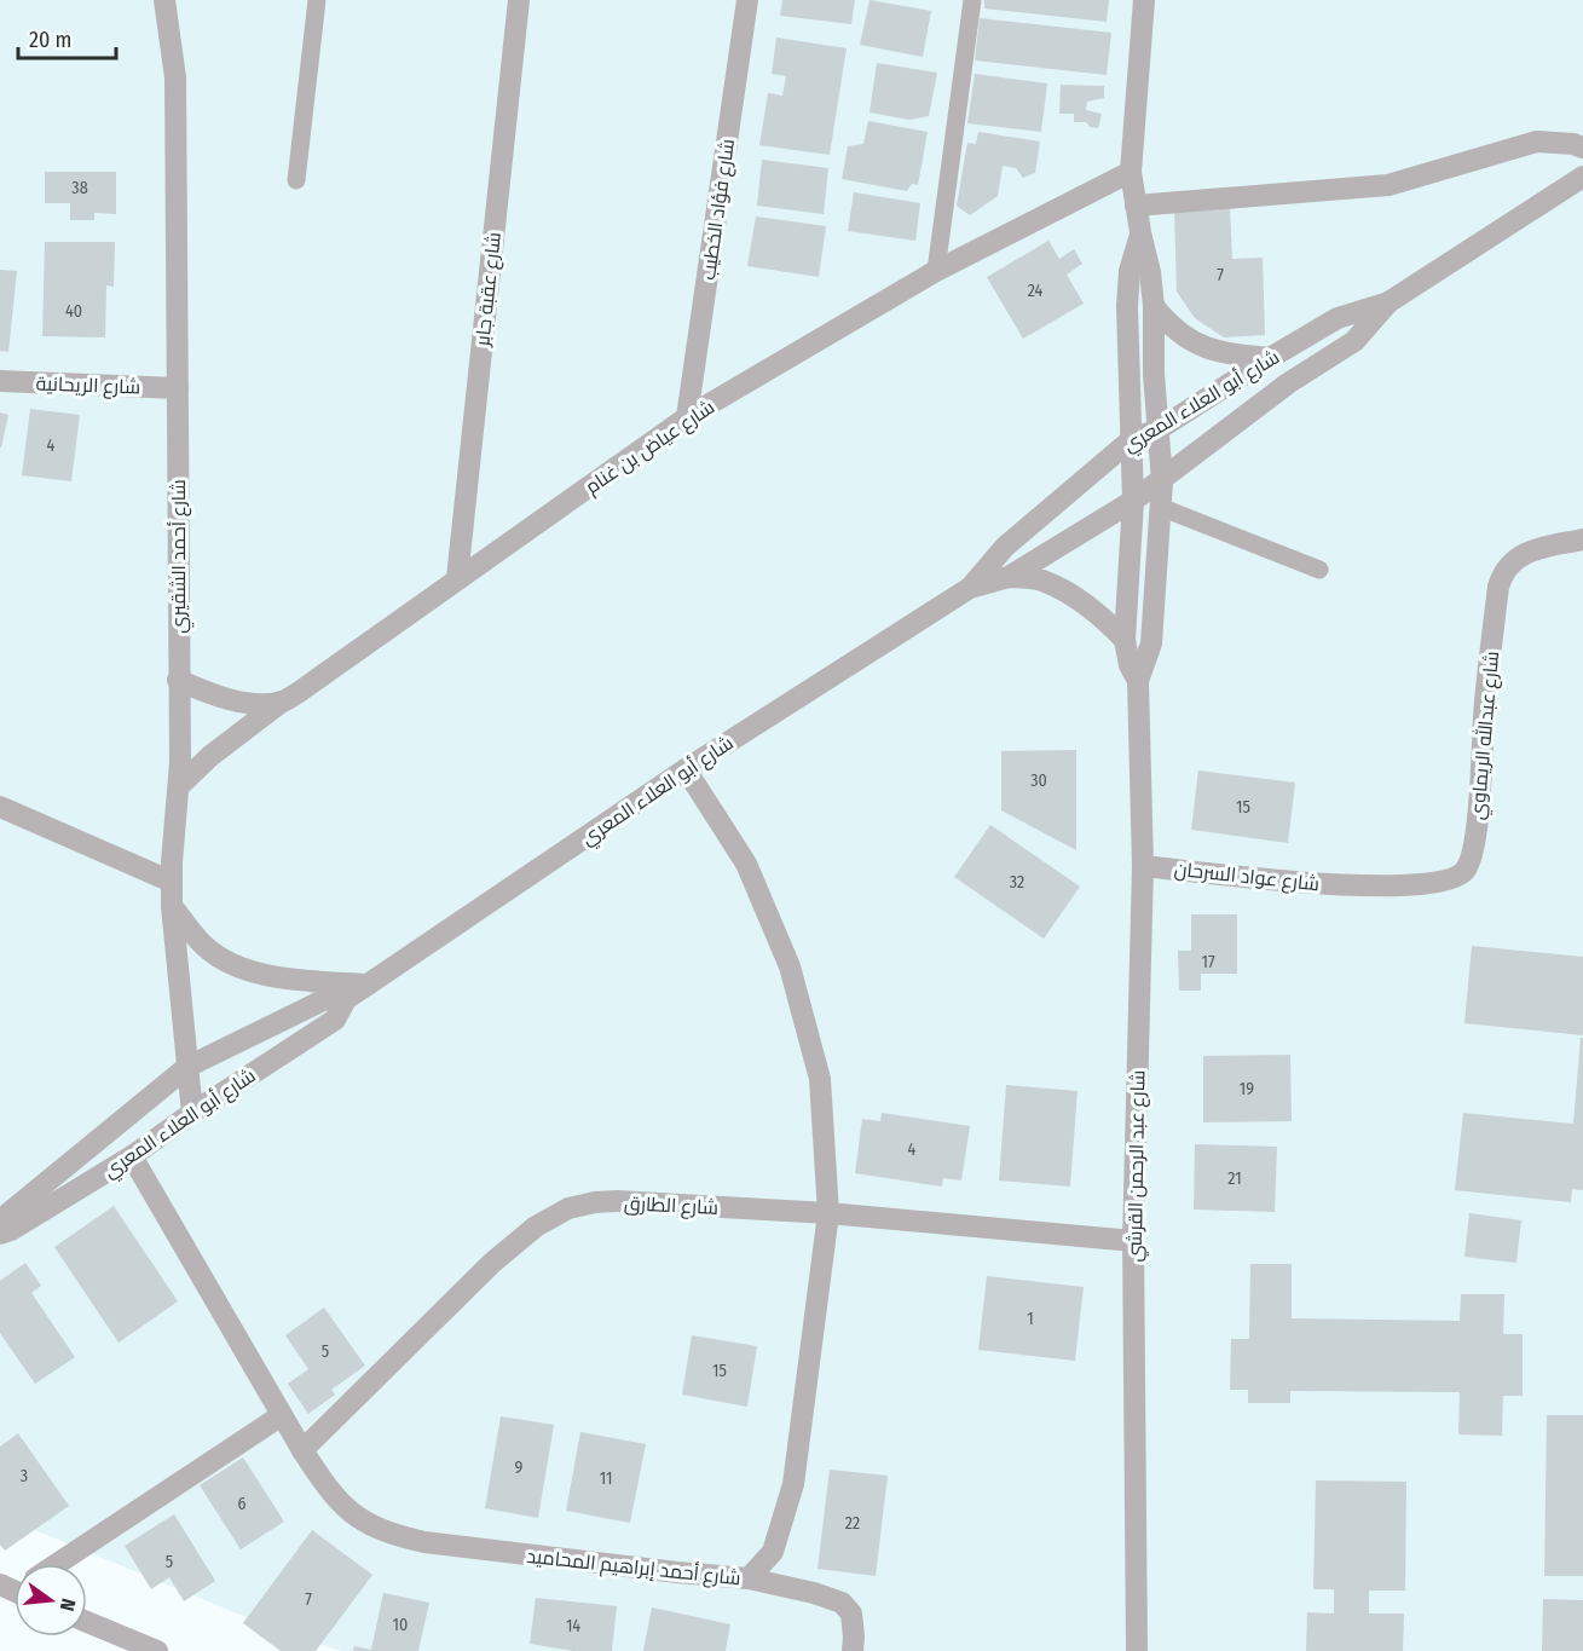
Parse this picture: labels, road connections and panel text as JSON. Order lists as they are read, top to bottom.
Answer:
{
  "streets": {
    "street": [
      "شارع فؤاد الخطيب",
      "شارع عقبة جابر",
      "شارع الريحانية",
      "شارع أبو العلاء المعري",
      "شارع عياض بن غنام",
      "شارع أحمد الشقيري",
      "شارع عبدالله الريماوي",
      "شارع عواد السرحان",
      "شارع عبد الرحمن القرشي",
      "شارع الطارق",
      "شارع أحمد إبراهيم المحاميد"
    ]
  },
  "crossings": [
    ["شارع فؤاد الخطيب", "شارع عياض بن غنام"],
    ["شارع عقبة جابر", "شارع عياض بن غنام"],
    ["شارع الريحانية", "شارع أحمد الشقيري"],
    ["شارع أبو العلاء المعري", "شارع أحمد الشقيري"],
    ["شارع أبو العلاء المعري", "شارع عبد الرحمن القرشي"],
    ["شارع أبو العلاء المعري", "شارع أحمد إبراهيم المحاميد"],
    ["شارع عياض بن غنام", "شارع أحمد الشقيري"],
    ["شارع عياض بن غنام", "شارع عبد الرحمن القرشي"],
    ["شارع عبدالله الريماوي", "شارع عواد السرحان"],
    ["شارع عواد السرحان", "شارع عبد الرحمن القرشي"],
    ["شارع عبد الرحمن القرشي", "شارع الطارق"],
    ["شارع الطارق", "شارع أحمد إبراهيم المحاميد"]
  ],
  "house_numbers": [
    "38",
    "7",
    "24",
    "40",
    "4",
    "30",
    "15",
    "32",
    "17",
    "19",
    "4",
    "21",
    "1",
    "5",
    "15",
    "9",
    "3",
    "11",
    "6",
    "22",
    "5",
    "7",
    "10",
    "14"
  ],
  "scale_bar": "20 m",
  "north": "right"
}
